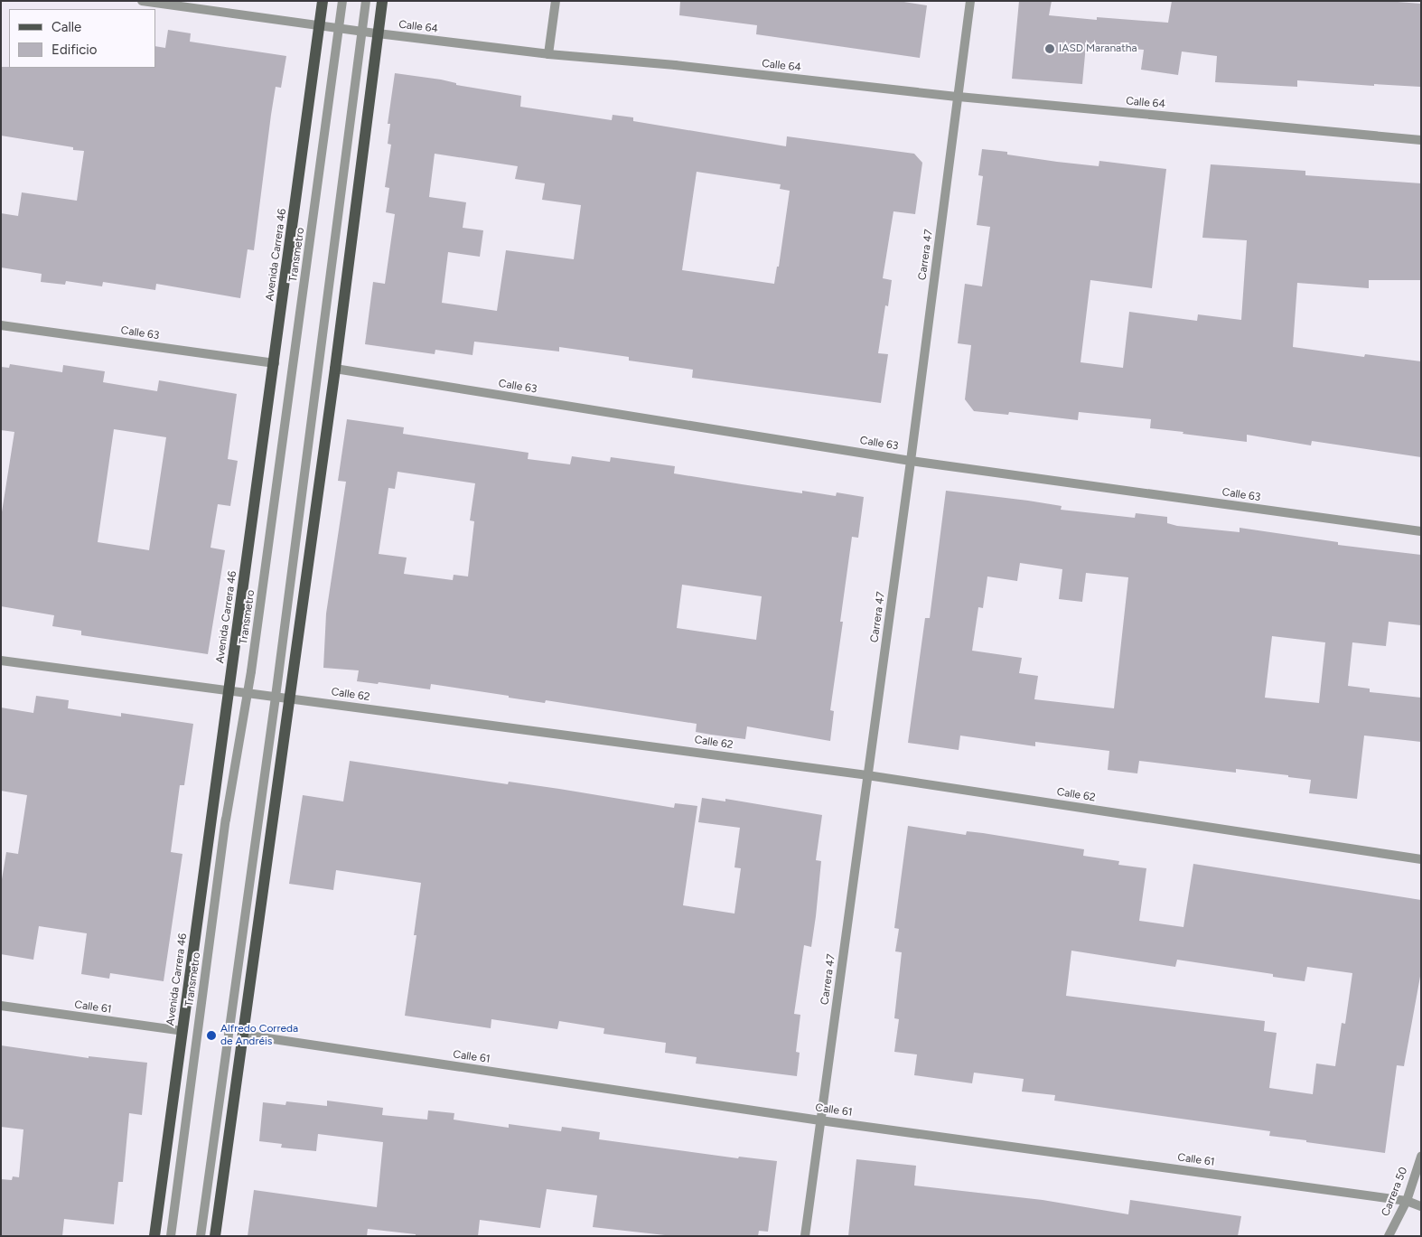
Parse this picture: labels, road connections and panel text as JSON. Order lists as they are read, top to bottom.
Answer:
{
  "streets": {
    "main road": ["Avenida Carrera 46"],
    "street": [
      "Calle 64",
      "Transmetro",
      "Carrera 47",
      "Calle 63",
      "Calle 62",
      "Calle 61",
      "Carrera 50"
    ]
  },
  "crossings": [
    ["Calle 64", "Avenida Carrera 46"],
    ["Calle 64", "Transmetro"],
    ["Calle 64", "Carrera 47"],
    ["Avenida Carrera 46", "Calle 63"],
    ["Avenida Carrera 46", "Calle 62"],
    ["Avenida Carrera 46", "Calle 61"],
    ["Transmetro", "Calle 62"],
    ["Carrera 47", "Calle 63"],
    ["Carrera 47", "Calle 62"],
    ["Carrera 47", "Calle 61"],
    ["Calle 61", "Carrera 50"]
  ],
  "places": ["IASD Maranatha", "Alfredo Correda de Andréis"],
  "legend": ["Calle", "Edificio"]
}
